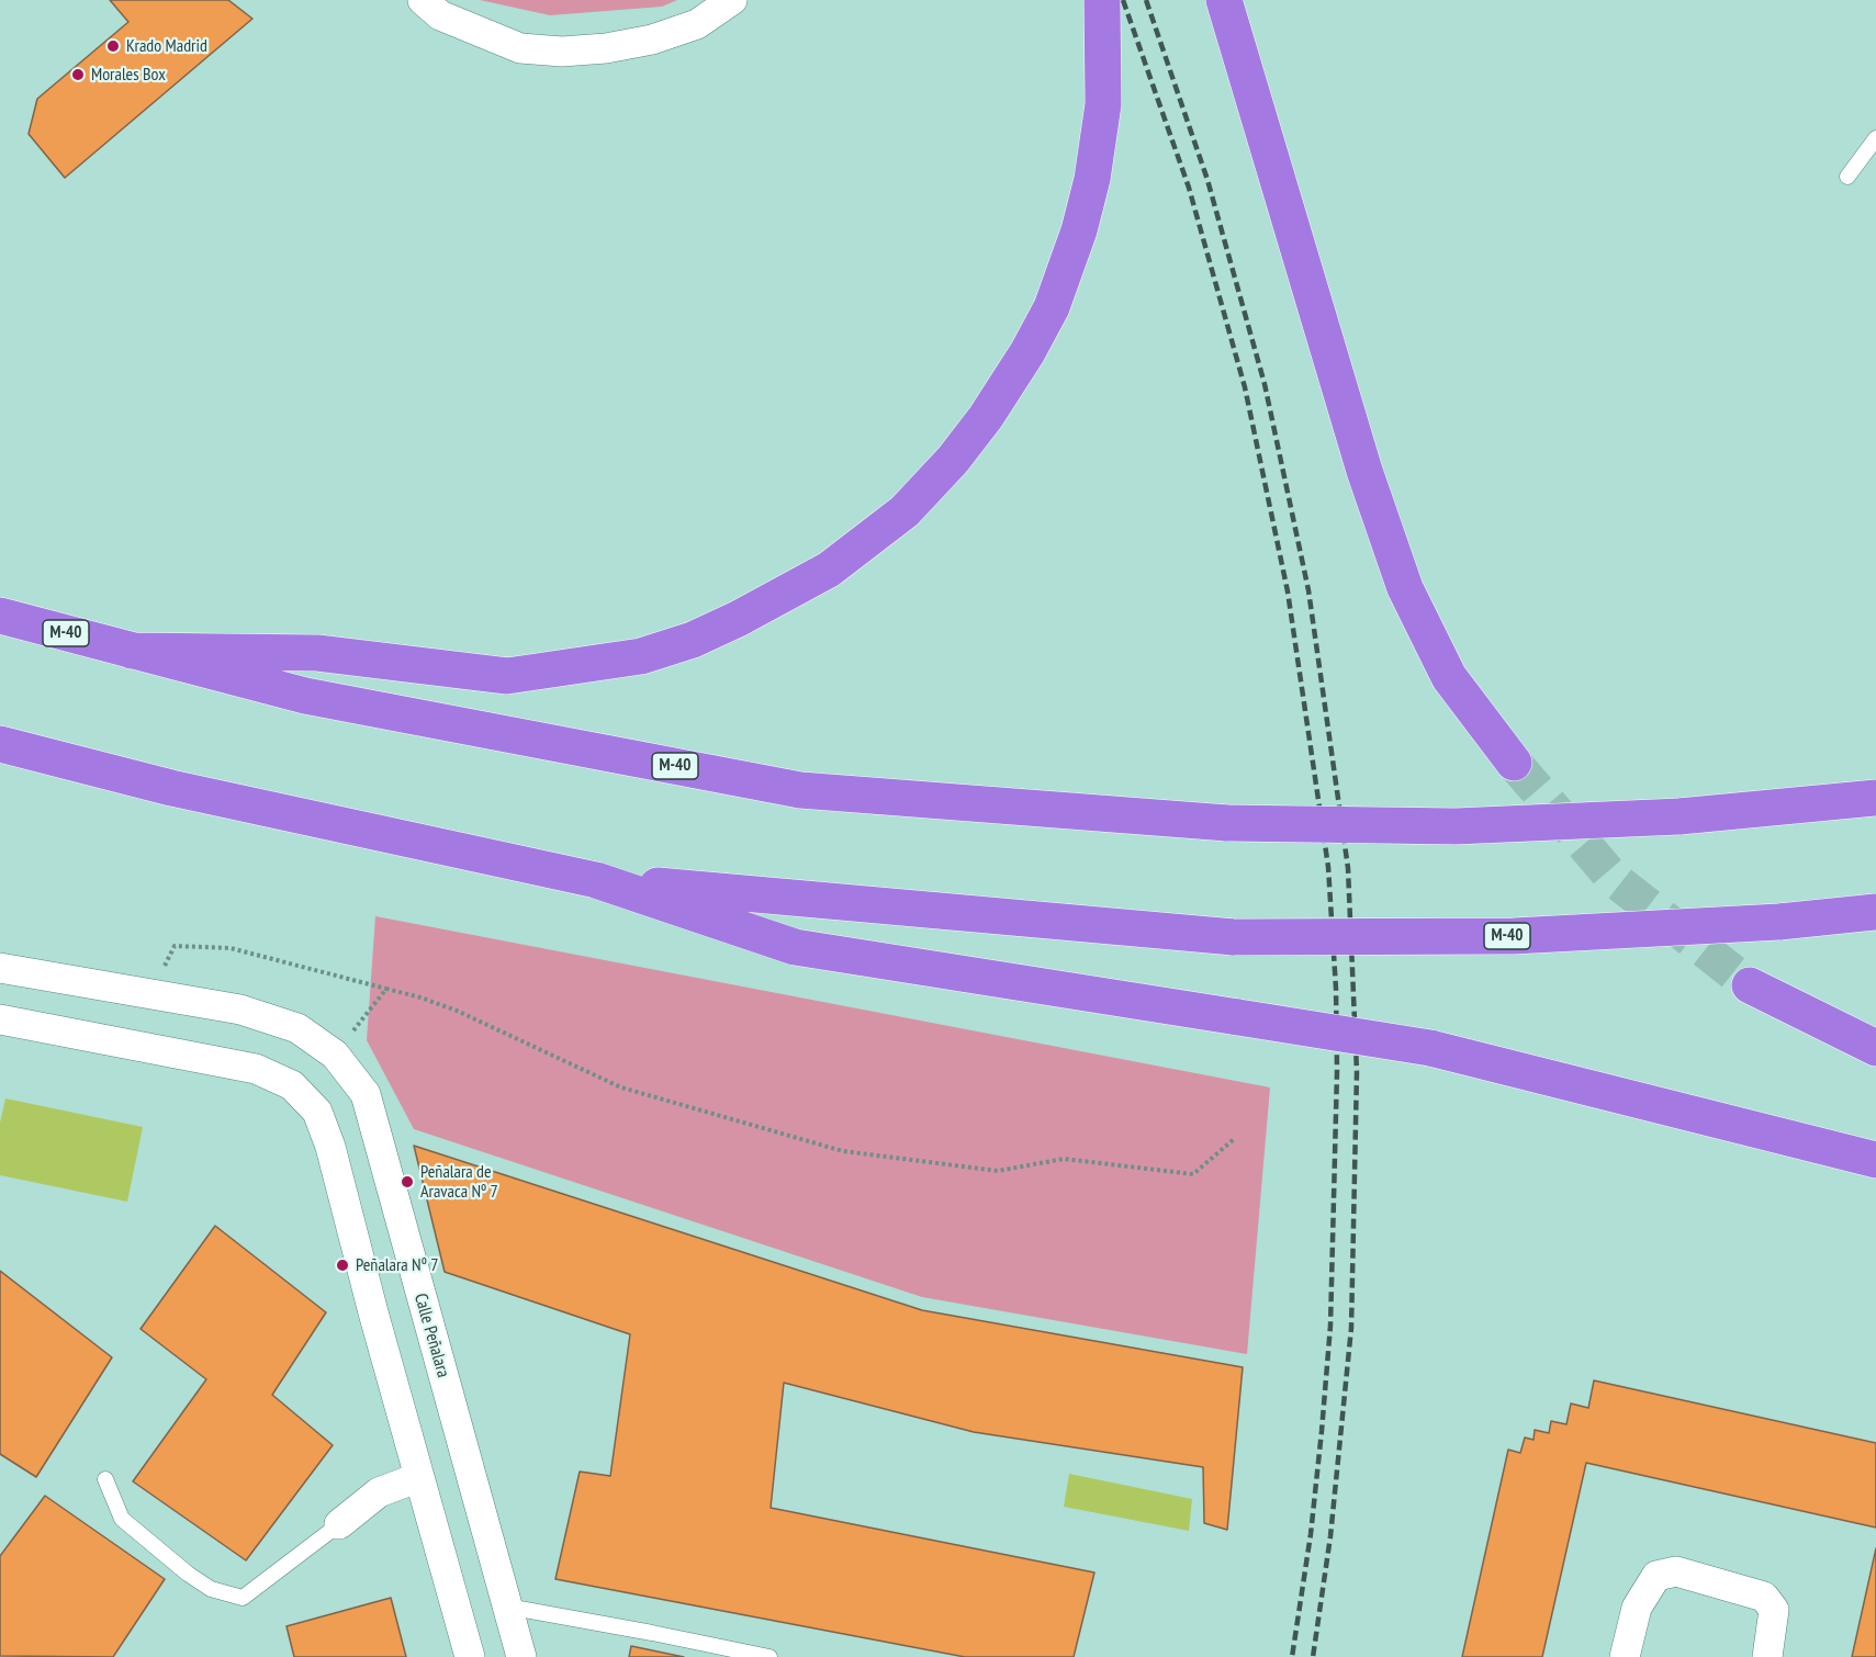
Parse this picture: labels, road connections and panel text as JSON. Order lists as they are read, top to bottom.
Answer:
{
  "streets": {
    "highway": ["M-40"],
    "street": ["Calle Peñalara"]
  },
  "places": [
    "Krado Madrid",
    "Morales Box",
    "Peñalara de Aravaca Nº 7",
    "Peñalara Nº 7"
  ]
}
